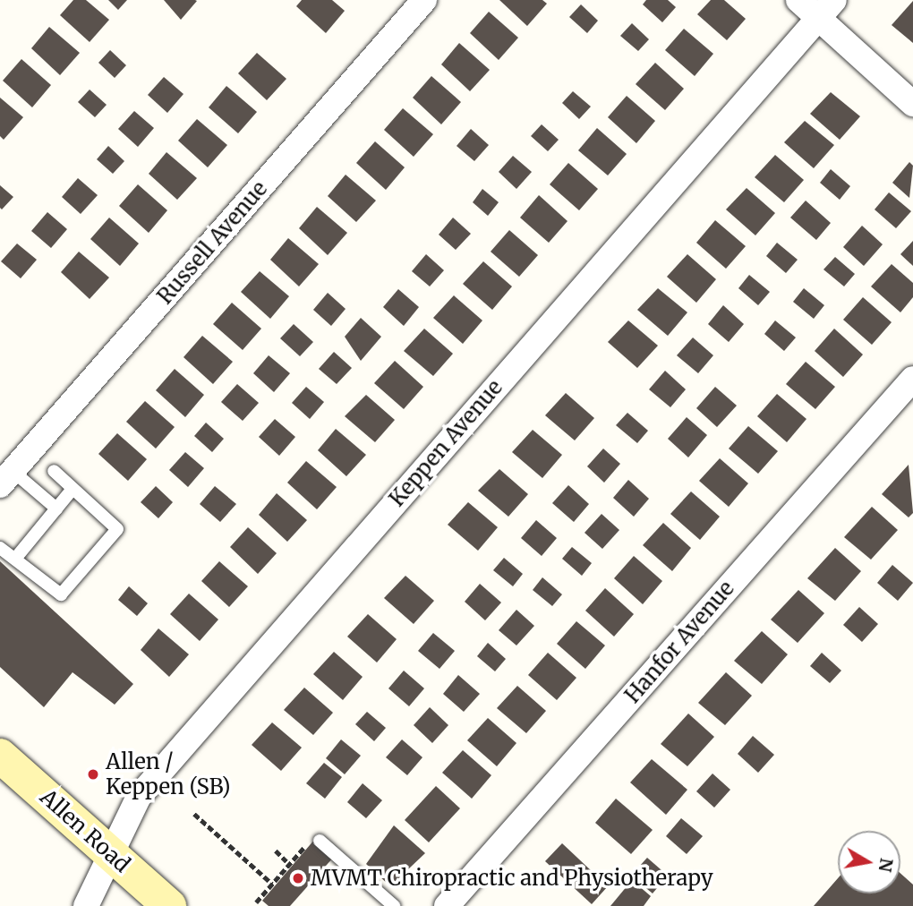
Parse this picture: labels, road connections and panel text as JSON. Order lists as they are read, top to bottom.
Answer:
{
  "streets": {
    "main road": ["Allen Road"],
    "street": ["Russell Avenue", "Keppen Avenue", "Hanfor Avenue"]
  },
  "crossings": [
    ["Keppen Avenue", "Allen Road"]
  ],
  "places": ["Allen / Keppen (SB)", "MVMT Chiropractic and Physiotherapy"],
  "north": "right"
}
